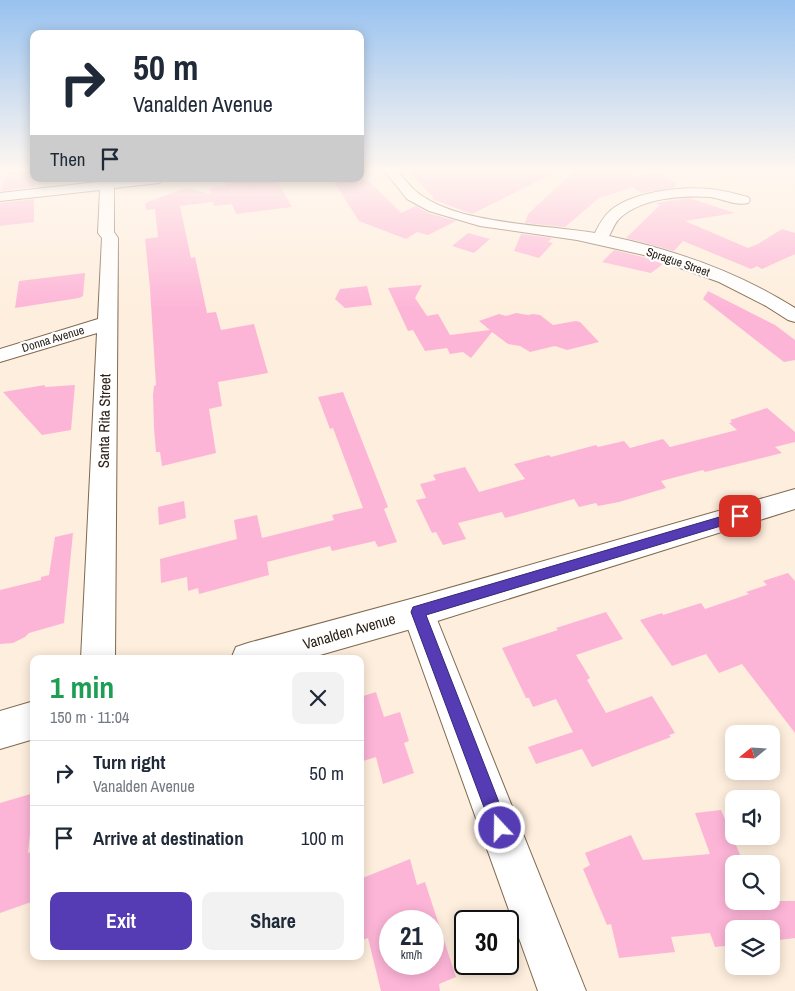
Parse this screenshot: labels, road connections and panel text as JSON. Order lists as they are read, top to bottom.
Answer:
{
  "streets": {
    "street": [
      "Sprague Street",
      "Donna Avenue",
      "Santa Rita Street",
      "Vanalden Avenue"
    ]
  },
  "crossings": [
    ["Donna Avenue", "Santa Rita Street"]
  ],
  "north": "left",
  "page": {
    "turn": ["50 m", "Vanalden Avenue"],
    "then": "Then",
    "heading": ["1 min", "150 m · 11:04"],
    "list": [
      {
        "name": "Turn right",
        "note": "Vanalden Avenue",
        "value": "50 m"
      },
      {
        "name": "Arrive at destination",
        "value": "100 m"
      }
    ],
    "buttons": ["Exit", "Share"],
    "speed": "21 km/h",
    "limit": "30"
  }
}
